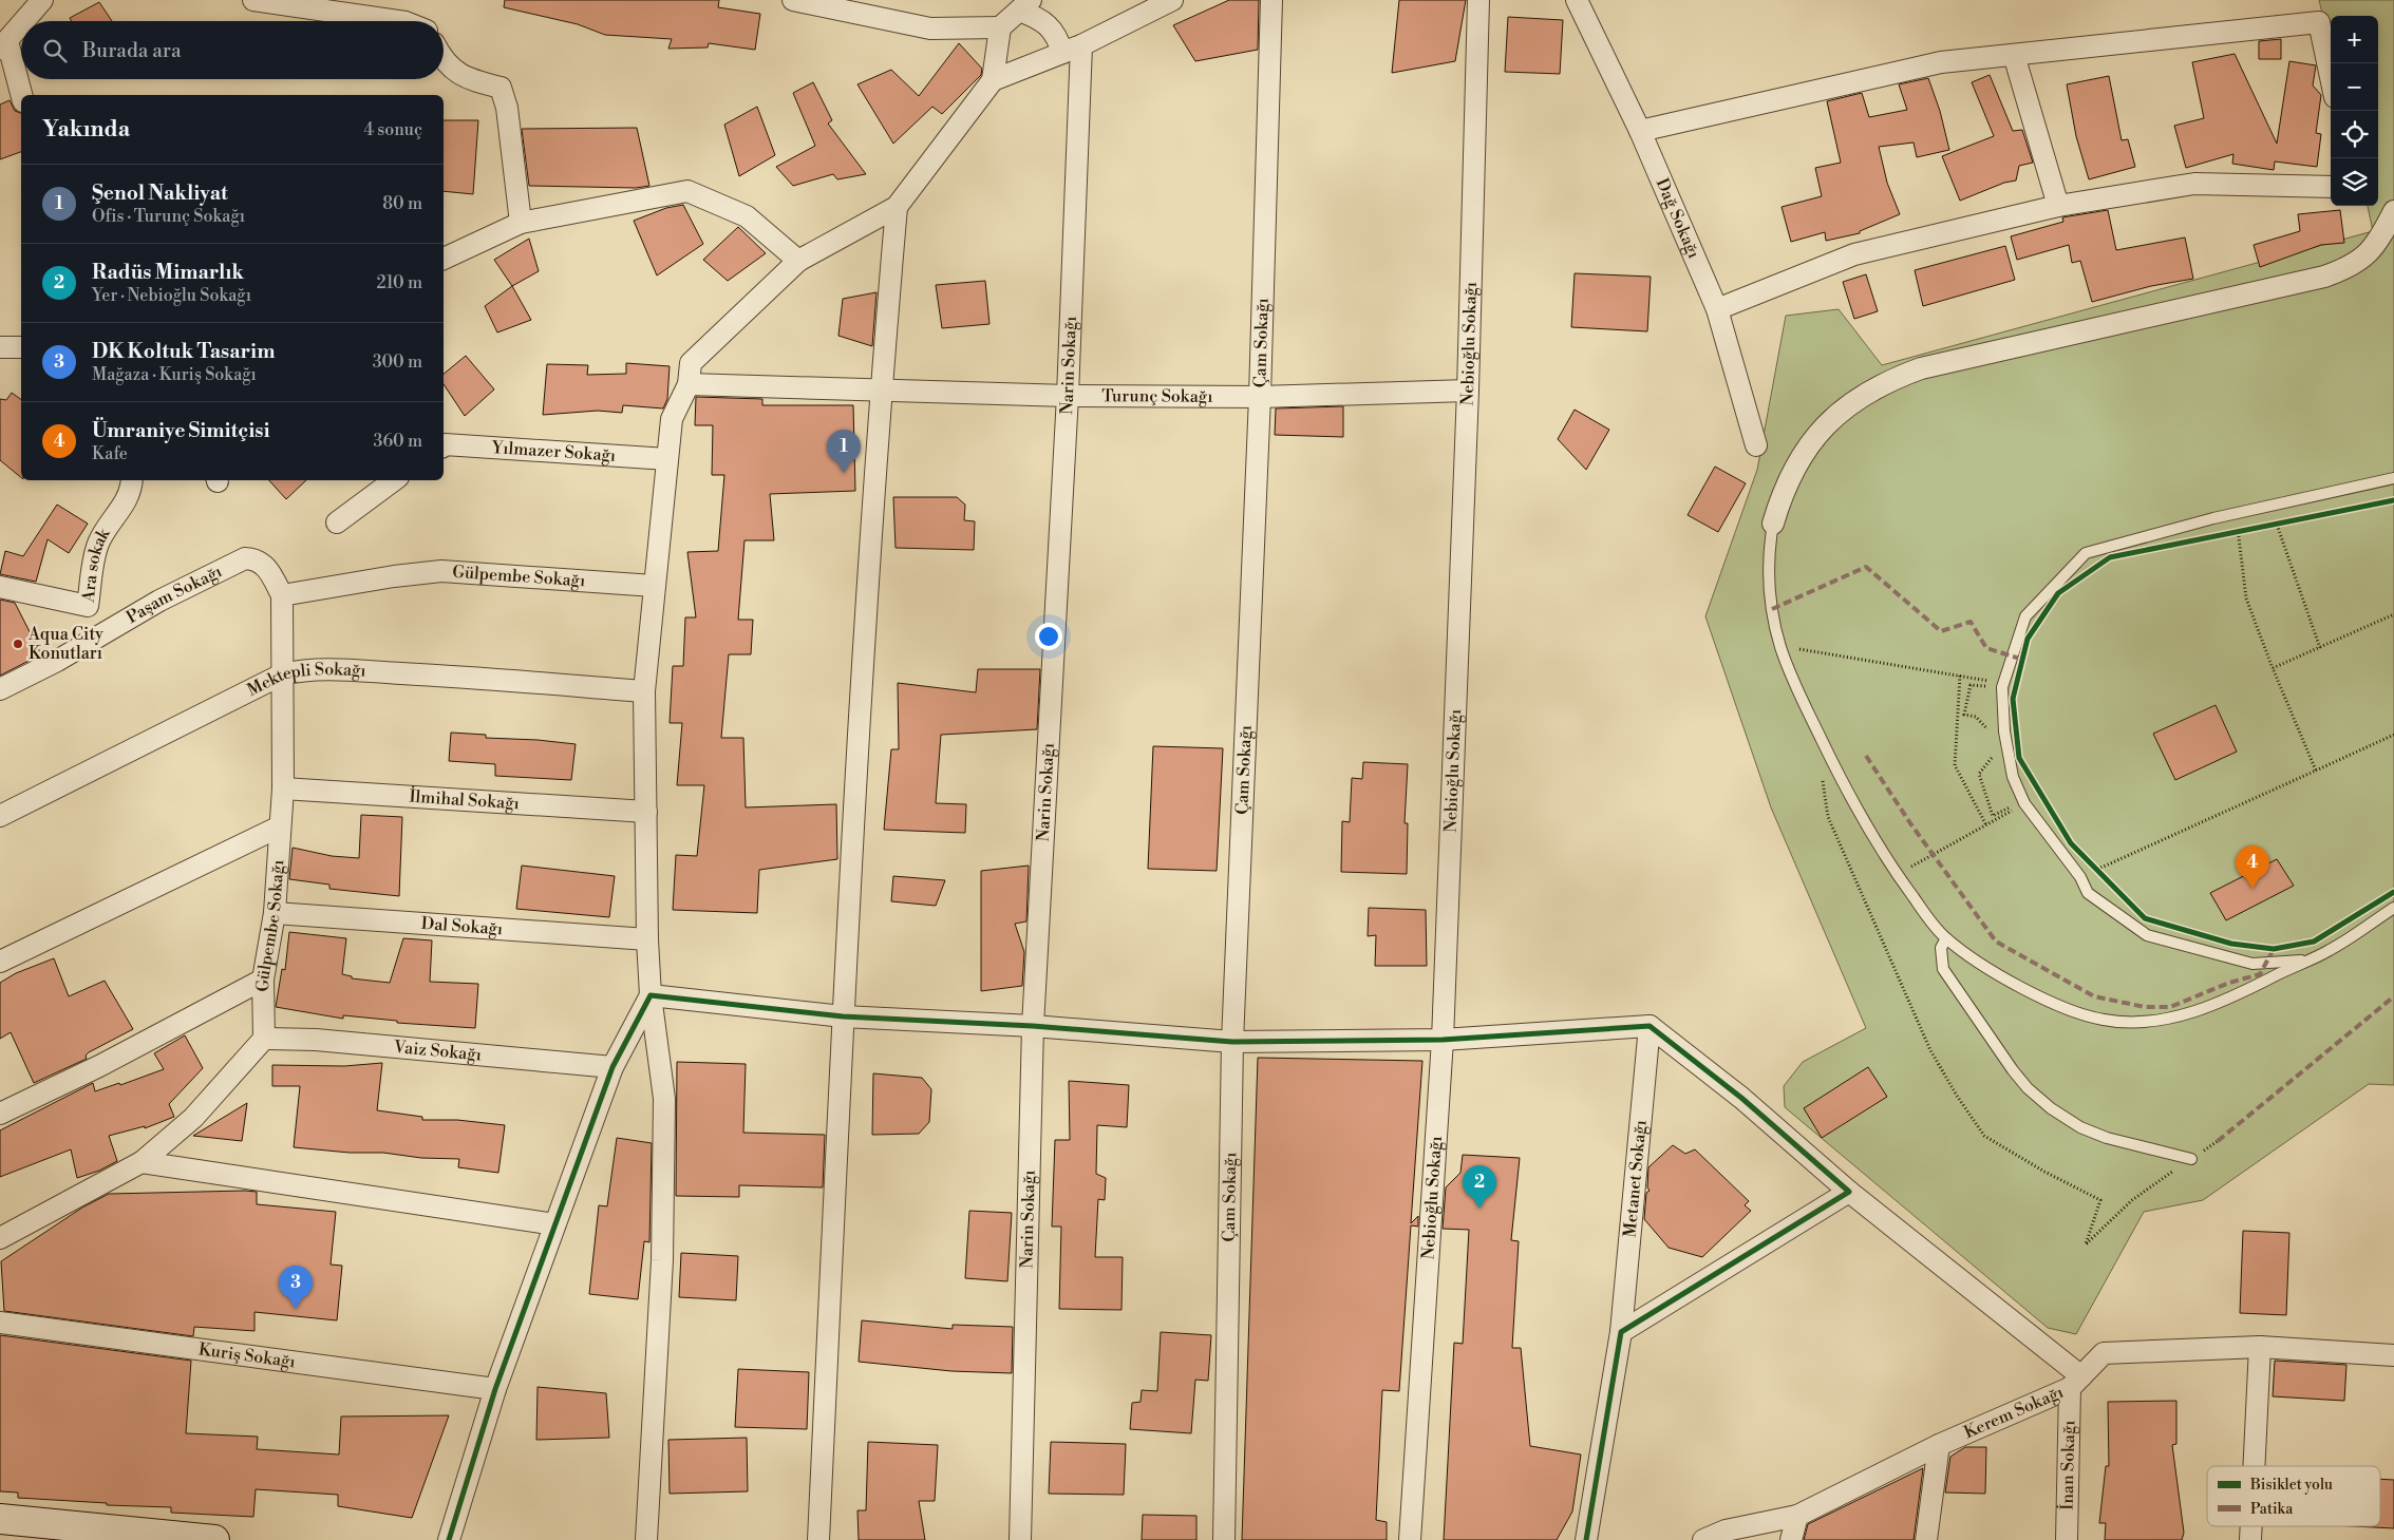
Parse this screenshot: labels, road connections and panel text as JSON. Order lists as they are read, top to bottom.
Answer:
{
  "streets": {
    "street": [
      "Dağ Sokağı",
      "Çam Sokağı",
      "Nebioğlu Sokağı",
      "Narin Sokağı",
      "Turunç Sokağı",
      "Yılmazer Sokağı",
      "Ara sokak",
      "Gülpembe Sokağı",
      "Paşam Sokağı",
      "Mektepli Sokağı",
      "İlmihal Sokağı",
      "Dal Sokağı",
      "Vaiz Sokağı",
      "Metanet Sokağı",
      "Kuriş Sokağı",
      "Kerem Sokağı",
      "İnan Sokağı"
    ]
  },
  "crossings": [
    ["Çam Sokağı", "Turunç Sokağı"],
    ["Nebioğlu Sokağı", "Turunç Sokağı"],
    ["Narin Sokağı", "Turunç Sokağı"],
    ["Gülpembe Sokağı", "Paşam Sokağı"],
    ["Gülpembe Sokağı", "Mektepli Sokağı"],
    ["Gülpembe Sokağı", "İlmihal Sokağı"],
    ["Gülpembe Sokağı", "Dal Sokağı"],
    ["Gülpembe Sokağı", "Vaiz Sokağı"],
    ["Kerem Sokağı", "İnan Sokağı"]
  ],
  "places": ["Aqua City Konutları"],
  "legend": ["Bisiklet yolu", "Patika"],
  "page": {
    "map_buttons": ["+", "−"],
    "search": "Burada ara",
    "heading": ["Yakında", "4 sonuç"],
    "list": [
      {
        "mark": "1",
        "name": "Şenol Nakliyat",
        "note": "Ofis · Turunç Sokağı",
        "value": "80 m"
      },
      {
        "mark": "2",
        "name": "Radüs Mimarlık",
        "note": "Yer · Nebioğlu Sokağı",
        "value": "210 m"
      },
      {
        "mark": "3",
        "name": "DK Koltuk Tasarim",
        "note": "Mağaza · Kuriş Sokağı",
        "value": "300 m"
      },
      {
        "mark": "4",
        "name": "Ümraniye Simitçisi",
        "note": "Kafe",
        "value": "360 m"
      }
    ],
    "pins": [
      "1",
      "4",
      "2",
      "3"
    ]
  }
}
